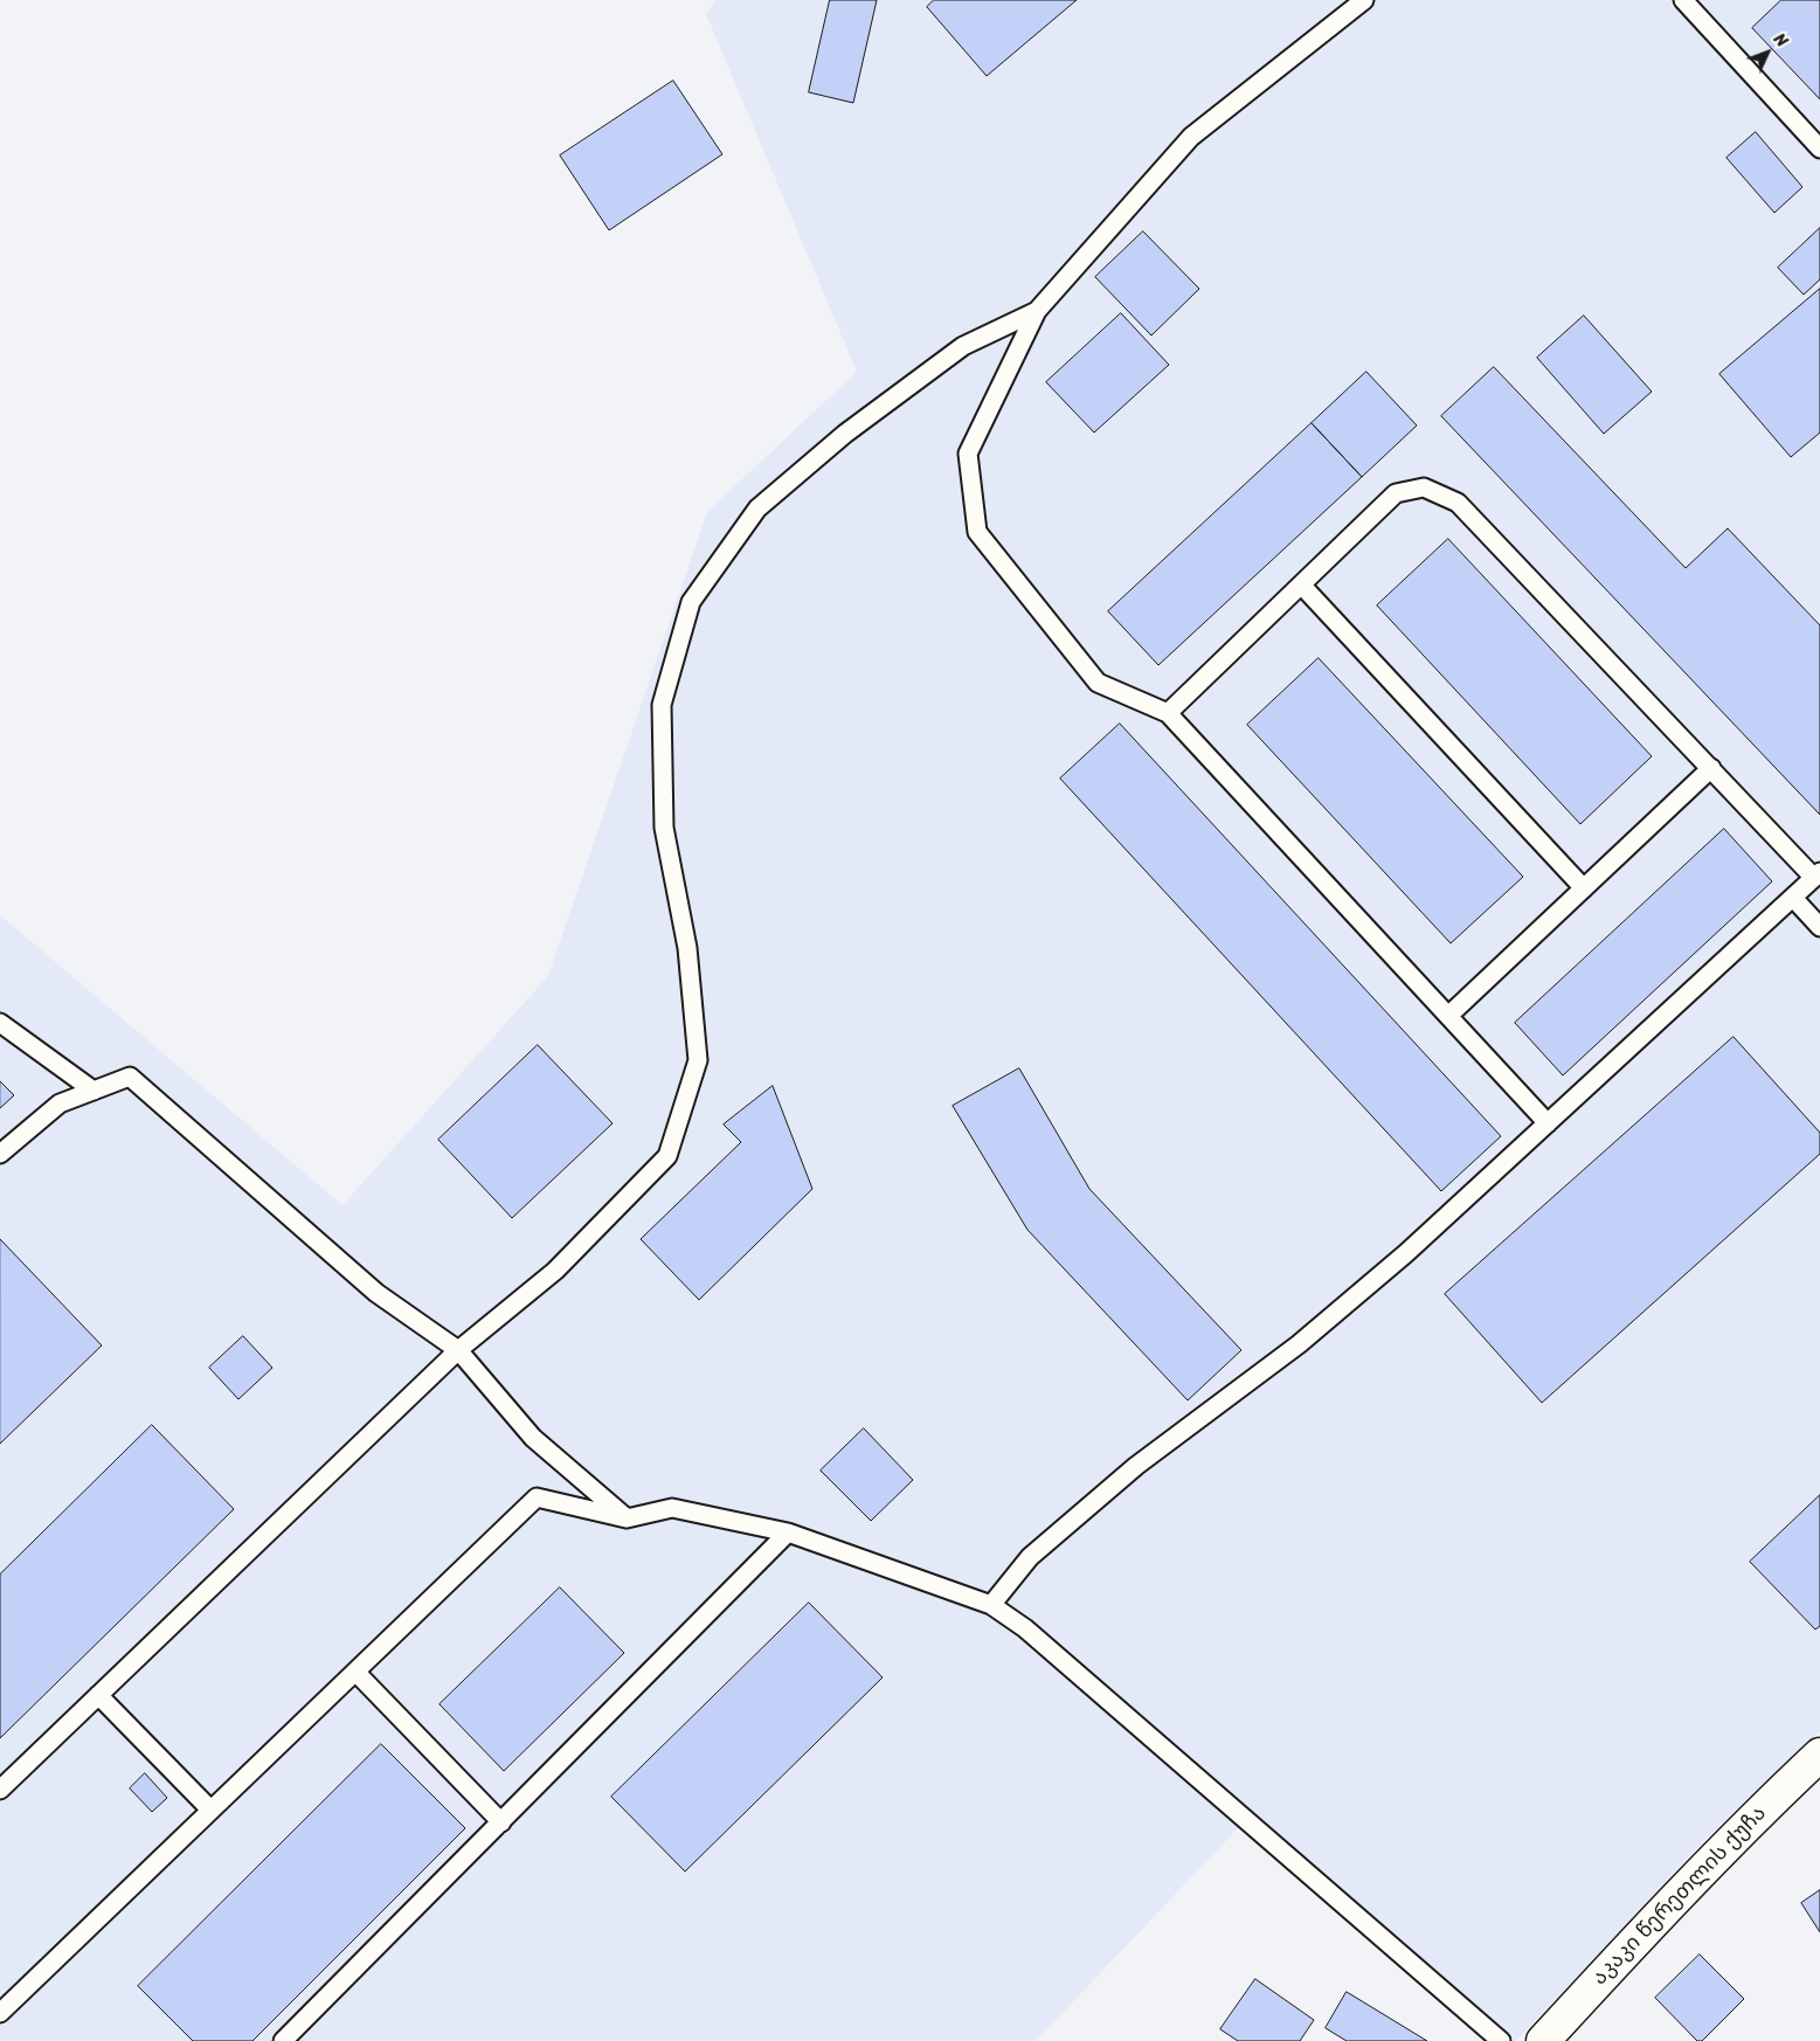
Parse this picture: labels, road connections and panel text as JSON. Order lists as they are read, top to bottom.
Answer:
{
  "streets": {
    "main road": ["აკაკი წერეთლის ქუჩა"]
  },
  "north": "top right"
}
